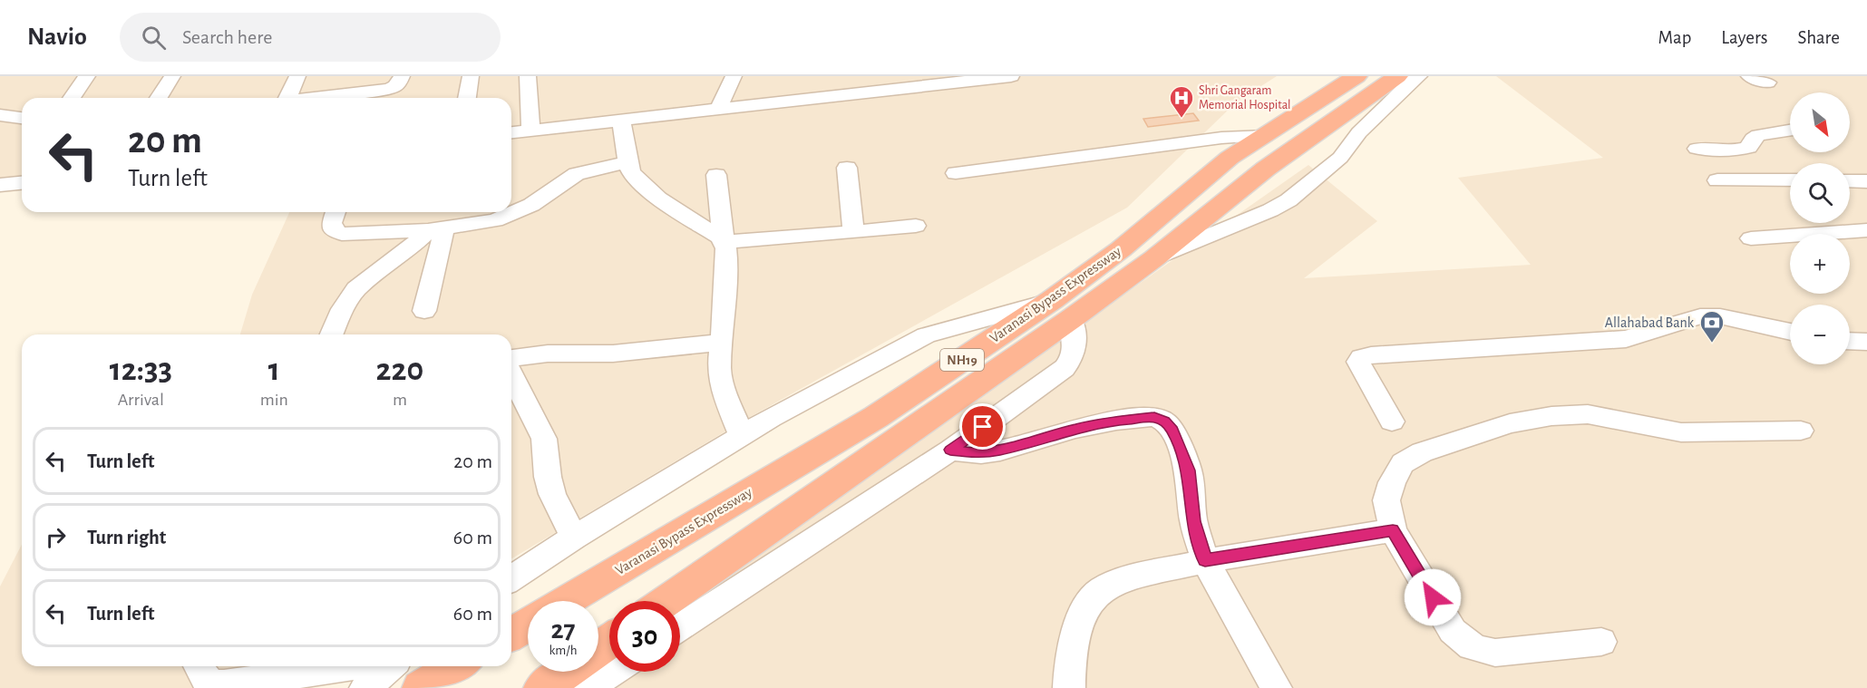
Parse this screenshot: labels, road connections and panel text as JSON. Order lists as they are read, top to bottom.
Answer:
{
  "streets": {
    "highway": ["Varanasi Bypass Expressway", "NH19"]
  },
  "places": {
    "hospital": ["Shri Gangaram Memorial Hospital"],
    "bank": ["Allahabad Bank"]
  },
  "north": "bottom right",
  "page": {
    "header": "Navio",
    "search": "Search here",
    "nav": ["Map", "Layers", "Share"],
    "map_buttons": ["+", "−"],
    "turn": ["20 m", "Turn left"],
    "eta": [
      "12:33",
      "Arrival",
      "1",
      "min",
      "220",
      "m"
    ],
    "list": [
      {
        "name": "Turn left",
        "value": "20 m"
      },
      {
        "name": "Turn right",
        "value": "60 m"
      },
      {
        "name": "Turn left",
        "value": "60 m"
      }
    ],
    "speed": "27 km/h",
    "limit": "30"
  }
}
